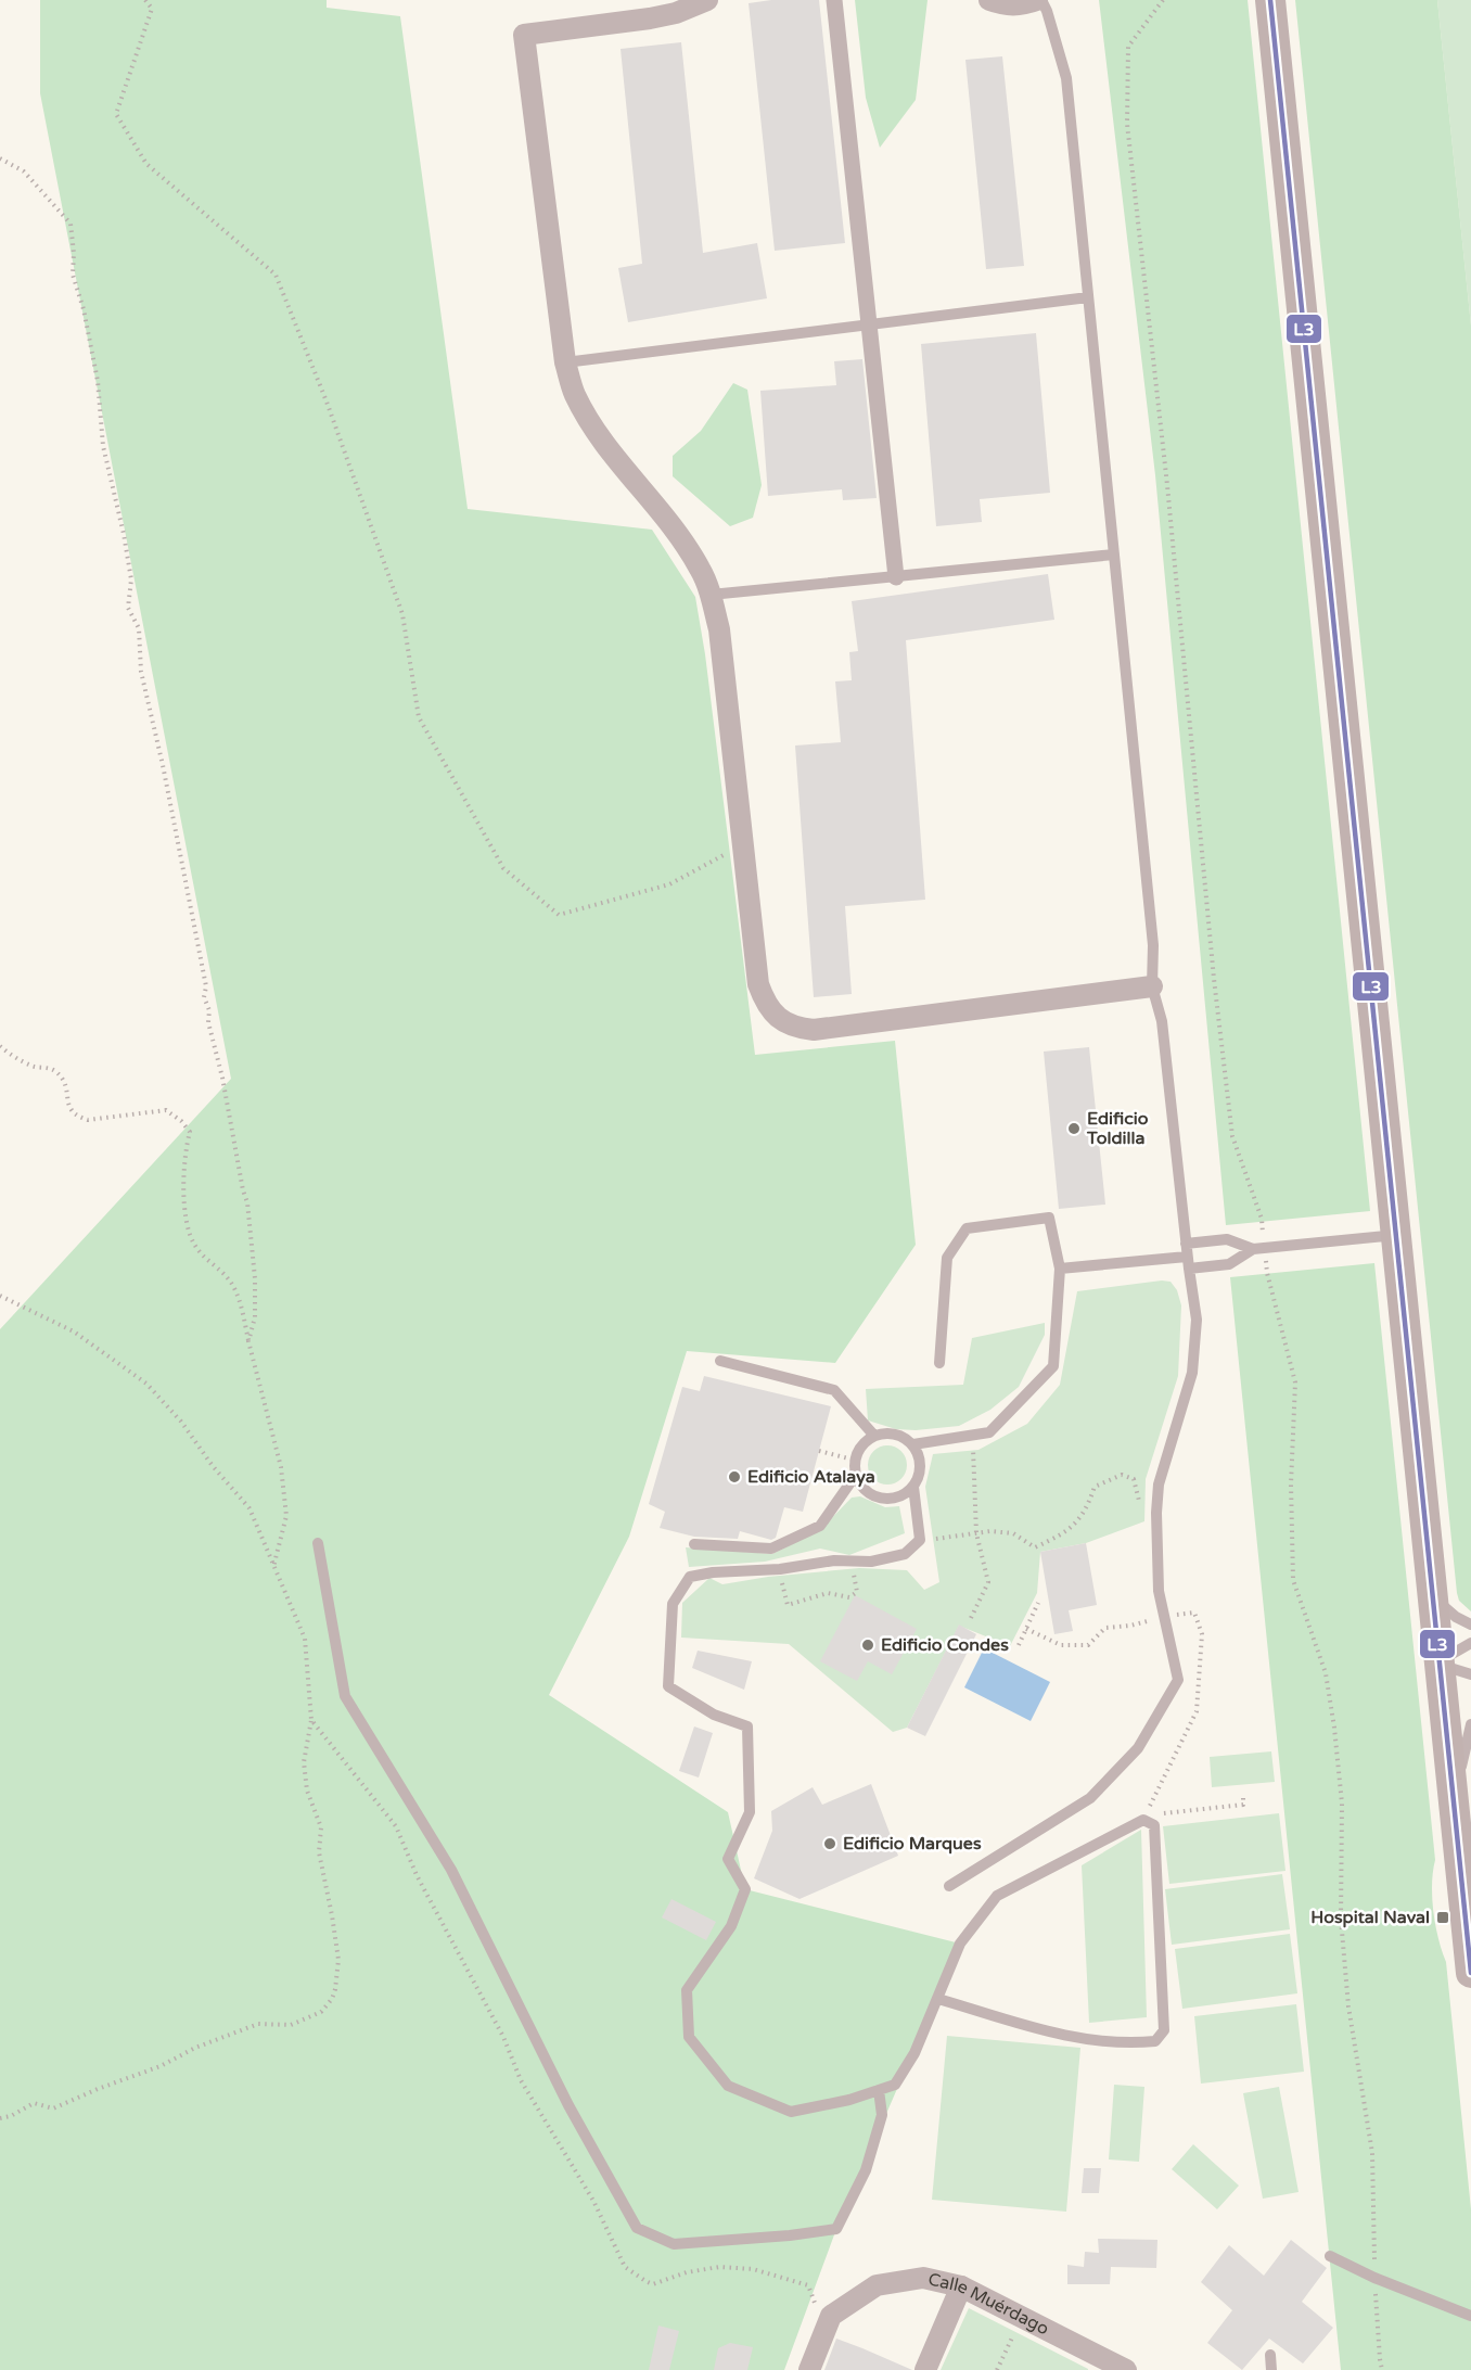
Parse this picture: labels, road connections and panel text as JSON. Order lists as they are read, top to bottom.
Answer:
{
  "streets": {
    "street": ["Calle Muérdago"]
  },
  "places": {
    "other": [
      "Edificio Toldilla",
      "Edificio Atalaya",
      "Edificio Condes",
      "Edificio Marques"
    ],
    "transit": ["Hospital Naval"]
  },
  "lines": ["transit line L3"]
}
